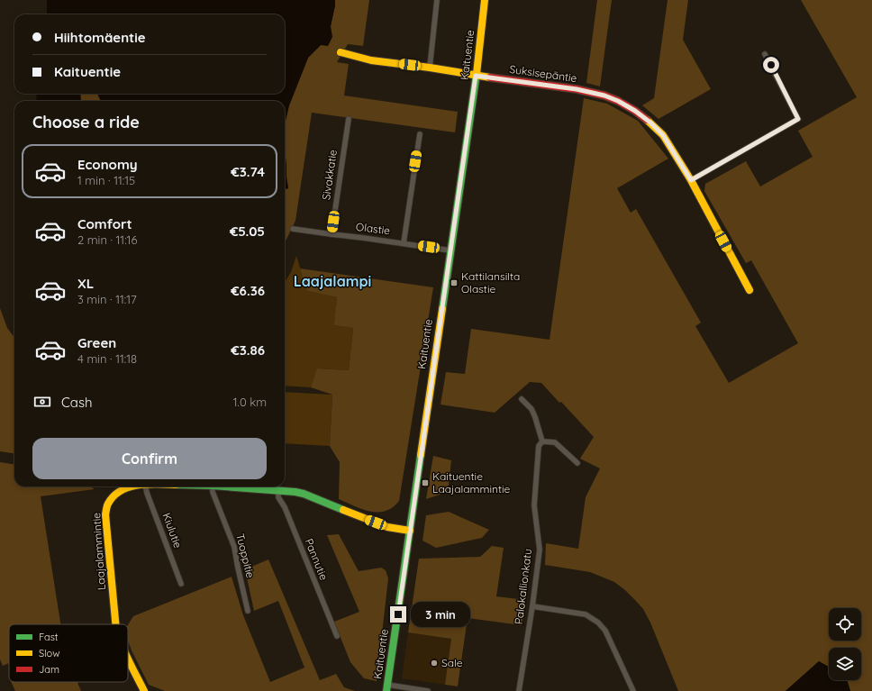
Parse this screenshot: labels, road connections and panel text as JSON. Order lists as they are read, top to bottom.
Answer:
{
  "streets": {
    "street": [
      "Kaituentie",
      "Suksisepäntie",
      "Sivakkatie",
      "Olastie",
      "Kiulutie",
      "Laajalammintie",
      "Tuoppitie",
      "Pannutie",
      "Palokallionkatu"
    ]
  },
  "crossings": [
    ["Kaituentie", "Suksisepäntie"],
    ["Kaituentie", "Olastie"],
    ["Kaituentie", "Laajalammintie"],
    ["Sivakkatie", "Olastie"],
    ["Laajalammintie", "Tuoppitie"],
    ["Laajalammintie", "Pannutie"]
  ],
  "districts": ["Laajalampi"],
  "places": {
    "transit": ["Kattilansilta Olastie", "Kaituentie Laajalammintie"],
    "other": ["Sale"]
  },
  "legend": ["Fast", "Slow", "Jam"],
  "page": {
    "banner": ["Hiihtomäentie", "Kaituentie"],
    "heading": "Choose a ride",
    "list": [
      {
        "name": "Economy",
        "note": "1 min · 11:15",
        "value": "€3.74"
      },
      {
        "name": "Comfort",
        "note": "2 min · 11:16",
        "value": "€5.05"
      },
      {
        "name": "XL",
        "note": "3 min · 11:17",
        "value": "€6.36"
      },
      {
        "name": "Green",
        "note": "4 min · 11:18",
        "value": "€3.86"
      }
    ],
    "pay": ["Cash", "1.0 km"],
    "buttons": "Confirm",
    "bubble": "3 min"
  }
}
